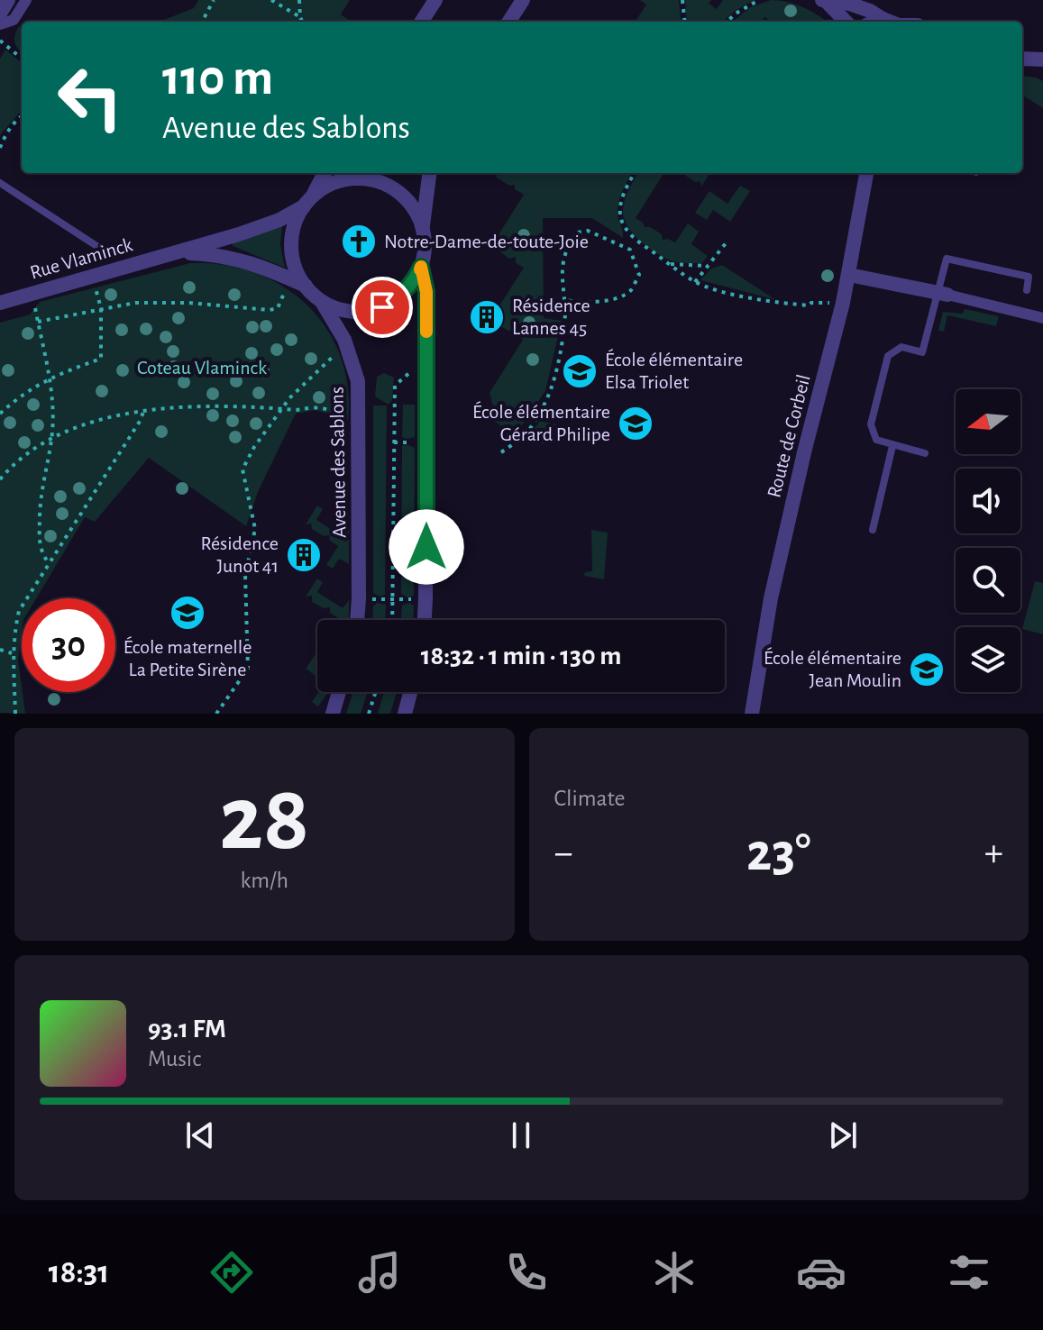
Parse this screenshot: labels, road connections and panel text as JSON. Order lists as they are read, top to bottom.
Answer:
{
  "streets": {
    "street": ["Rue Vlaminck", "Route de Corbeil", "Avenue des Sablons"]
  },
  "crossings": [
    ["Rue Vlaminck", "Avenue des Sablons"]
  ],
  "parks": ["Coteau Vlaminck"],
  "places": {
    "church": ["Notre-Dame-de-toute-Joie"],
    "building": ["Résidence Lannes 45", "Résidence Junot 41"],
    "school or university": [
      "École élémentaire Elsa Triolet",
      "École élémentaire Gérard Philipe",
      "École maternelle La Petite Sirène",
      "École élémentaire Jean Moulin"
    ]
  },
  "north": "left",
  "page": {
    "turn": ["110 m", "Avenue des Sablons"],
    "limit": "30",
    "trip": "18:32 · 1 min · 130 m",
    "tile": [
      ["28", "km/h"],
      "Climate"
    ],
    "heat": ["−", "23°", "+"],
    "song": ["93.1 FM", "Music"],
    "tabs": "18:31"
  }
}
